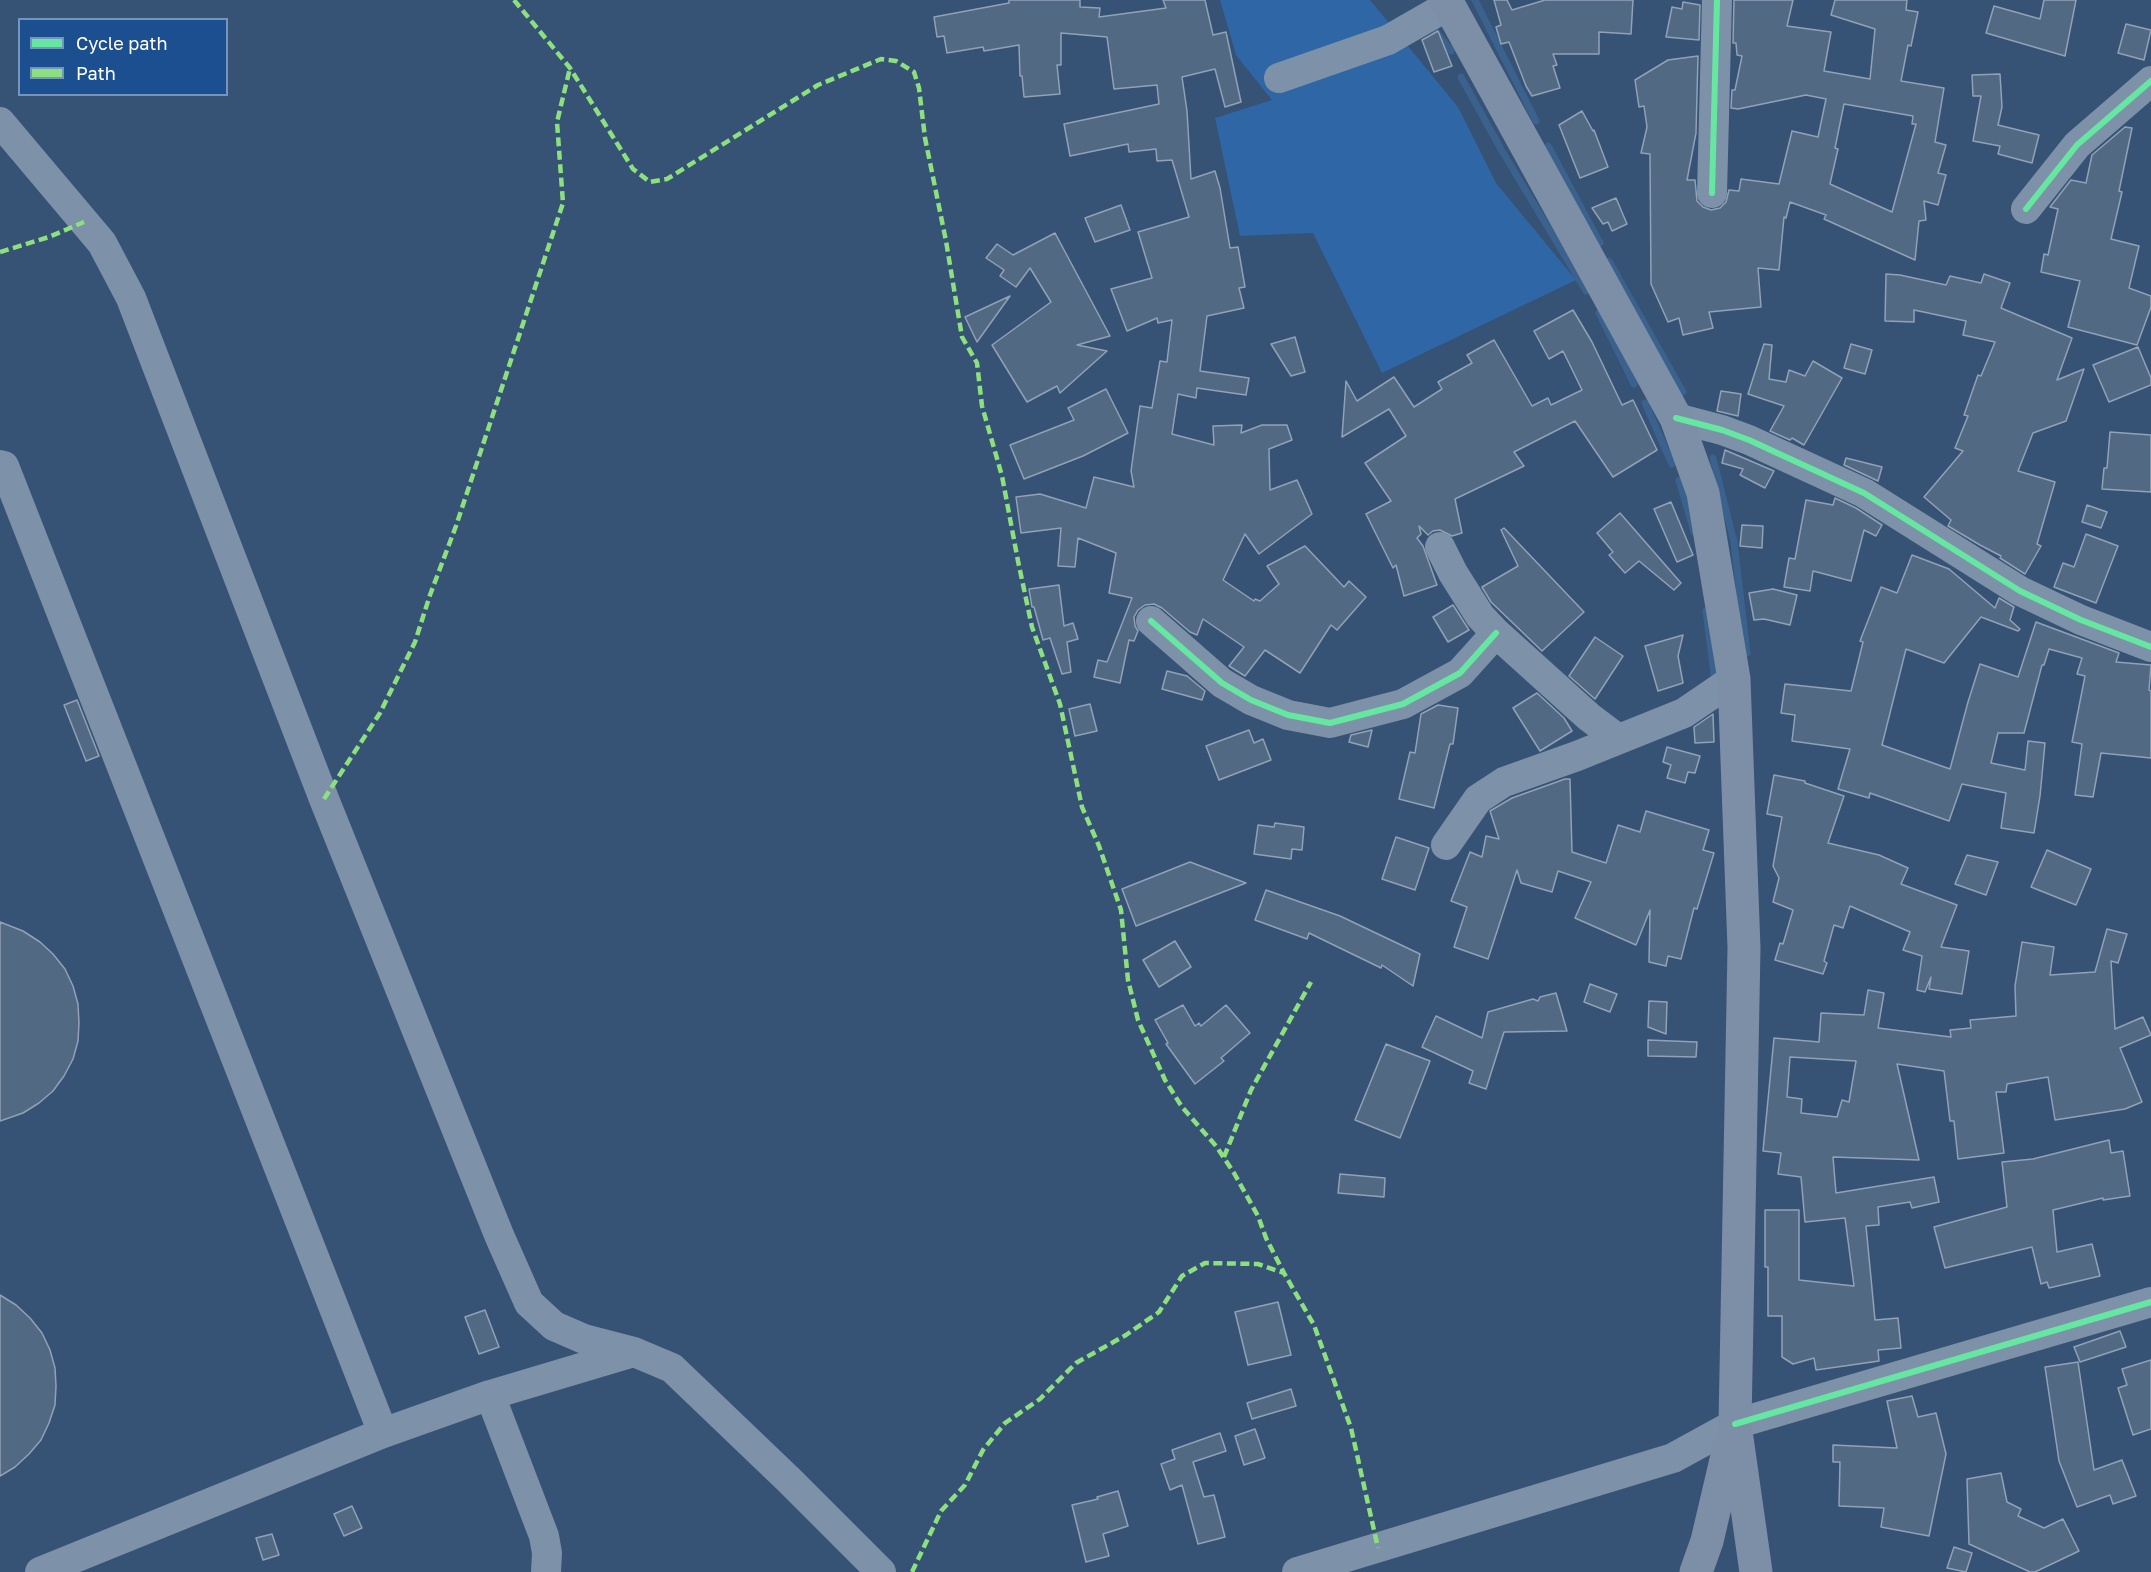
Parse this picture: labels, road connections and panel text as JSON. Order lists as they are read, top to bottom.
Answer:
{
  "legend": ["Cycle path", "Path"]
}
